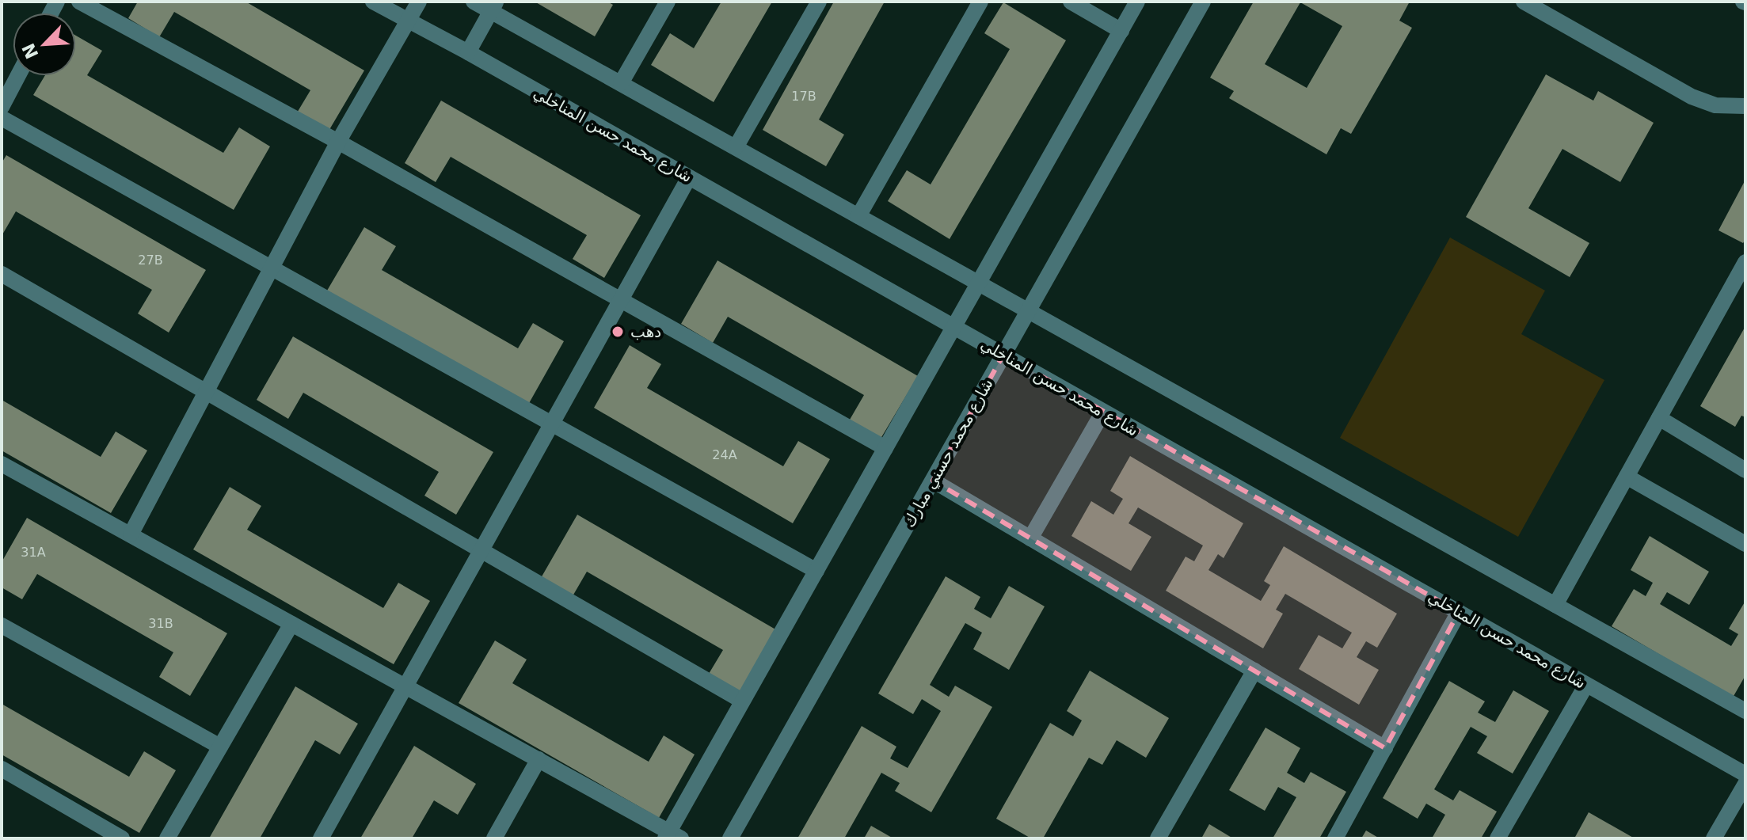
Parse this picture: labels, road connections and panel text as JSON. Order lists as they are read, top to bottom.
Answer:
{
  "streets": {
    "street": ["شارع محمد حسن المناخلي", "شارع محمد حسني مبارك"]
  },
  "crossings": [
    ["شارع محمد حسن المناخلي", "شارع محمد حسني مبارك"]
  ],
  "places": ["دهب"],
  "house_numbers": [
    "17B",
    "27B",
    "24A",
    "31A",
    "31B"
  ],
  "north": "bottom left"
}
